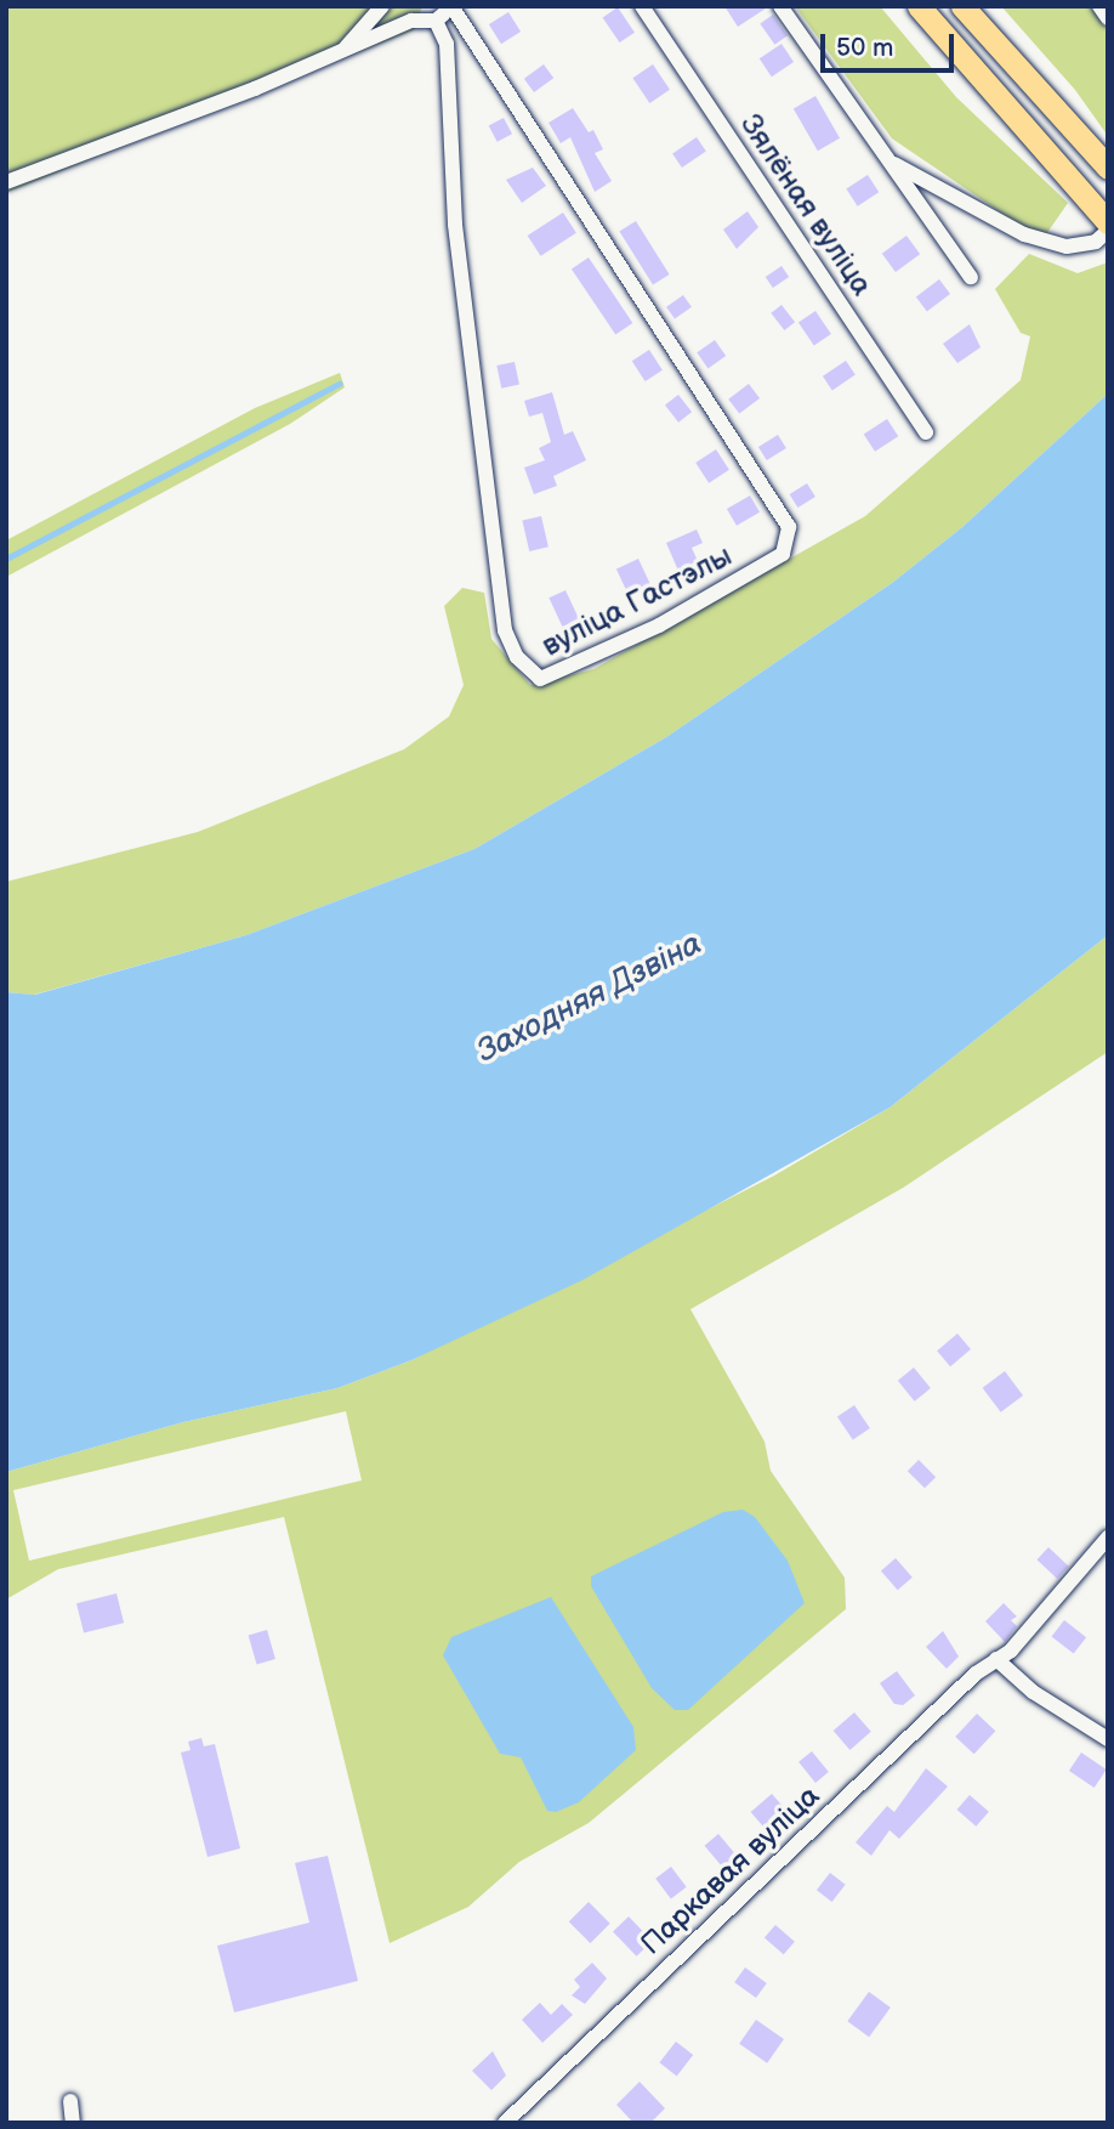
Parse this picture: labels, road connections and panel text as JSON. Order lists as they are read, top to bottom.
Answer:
{
  "streets": {
    "street": ["Зялёная вуліца", "вуліца Гастэлы", "Паркавая вуліца"]
  },
  "water": ["Заходняя Дзвіна"],
  "scale_bar": "50 m"
}
